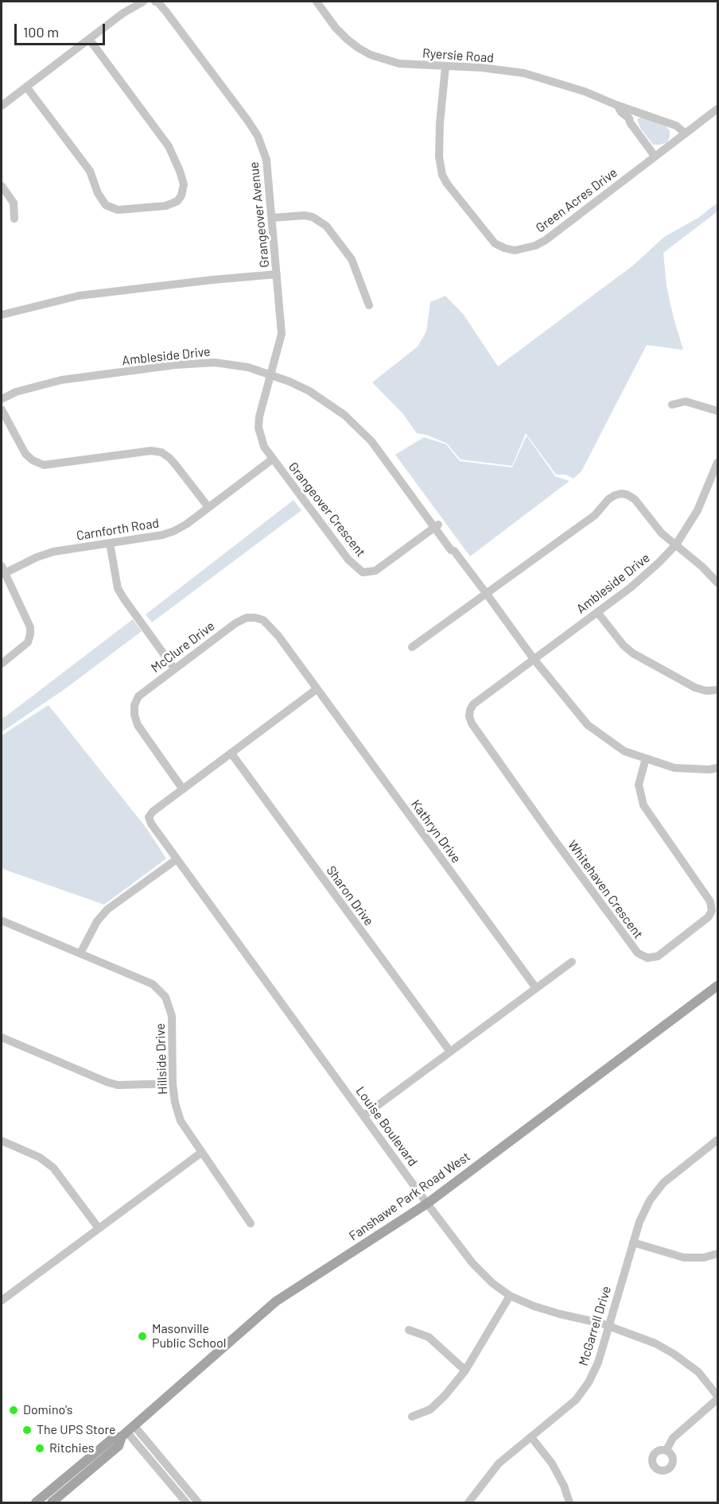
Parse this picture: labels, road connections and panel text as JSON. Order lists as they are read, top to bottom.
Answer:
{
  "streets": {
    "main road": ["Fanshawe Park Road West"],
    "street": [
      "Ryersie Road",
      "Green Acres Drive",
      "Grangeover Avenue",
      "Ambleside Drive",
      "Grangeover Crescent",
      "Carnforth Road",
      "McClure Drive",
      "Kathryn Drive",
      "Whitehaven Crescent",
      "Sharon Drive",
      "Hillside Drive",
      "Louise Boulevard",
      "McGarrell Drive"
    ]
  },
  "crossings": [
    ["Ryersie Road", "Green Acres Drive"],
    ["Grangeover Avenue", "Ambleside Drive"],
    ["Grangeover Avenue", "Grangeover Crescent"],
    ["Ambleside Drive", "Grangeover Crescent"],
    ["Ambleside Drive", "Whitehaven Crescent"],
    ["Grangeover Crescent", "Carnforth Road"],
    ["McClure Drive", "Kathryn Drive"],
    ["McClure Drive", "Louise Boulevard"],
    ["Louise Boulevard", "Fanshawe Park Road West"],
    ["Louise Boulevard", "McGarrell Drive"]
  ],
  "places": [
    "Masonville Public School",
    "Domino's",
    "The UPS Store",
    "Ritchies"
  ],
  "scale_bar": "100 m"
}
